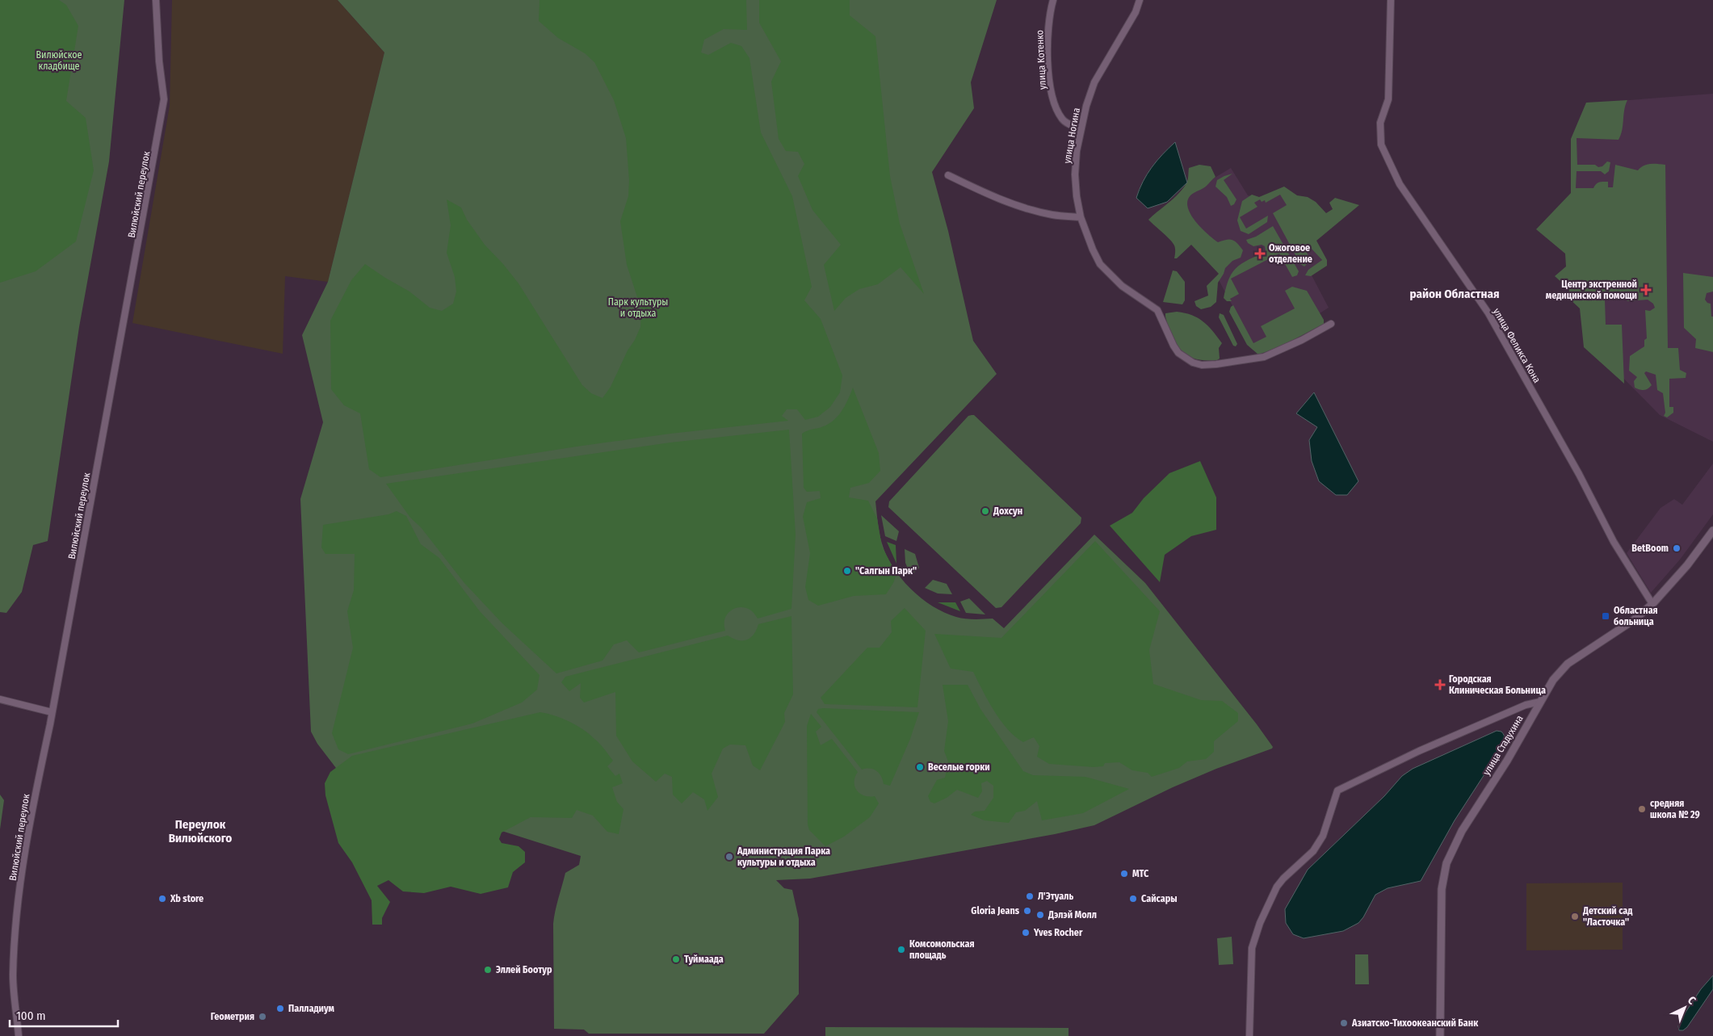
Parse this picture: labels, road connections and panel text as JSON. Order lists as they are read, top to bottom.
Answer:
{
  "streets": {
    "street": [
      "улица Котенко",
      "улица Ногина",
      "Вилюйский переулок",
      "улица Феликса Кона",
      "улица Стадухина"
    ]
  },
  "crossings": [
    ["улица Котенко", "улица Ногина"],
    ["улица Феликса Кона", "улица Стадухина"]
  ],
  "districts": ["район Областная", "Переулок Вилюйского"],
  "parks": ["Вилюйское кладбище", "Парк культуры и отдыха"],
  "places": {
    "health": ["Ожоговое отделение", "Центр экстренной медицинской помощи", "Городская Клиническая Больница"],
    "other": [
      "Дохсун",
      "BetBoom",
      "\"Салгын Парк\"",
      "Веселые горки",
      "средняя школа № 29",
      "Администрация Парка культуры и отдыха",
      "МТС",
      "Л'Этуаль",
      "Xb store",
      "Сайсары",
      "Gloria Jeans",
      "Дэлэй Молл",
      "Детский сад \"Ласточка\"",
      "Yves Rocher",
      "Комсомольская площадь",
      "Туймаада",
      "Эллей Боотур",
      "Палладиум",
      "Геометрия",
      "Азиатско-Тихоокеанский Банк"
    ],
    "transit": ["Областная больница"]
  },
  "scale_bar": "100 m",
  "north": "top right"
}
